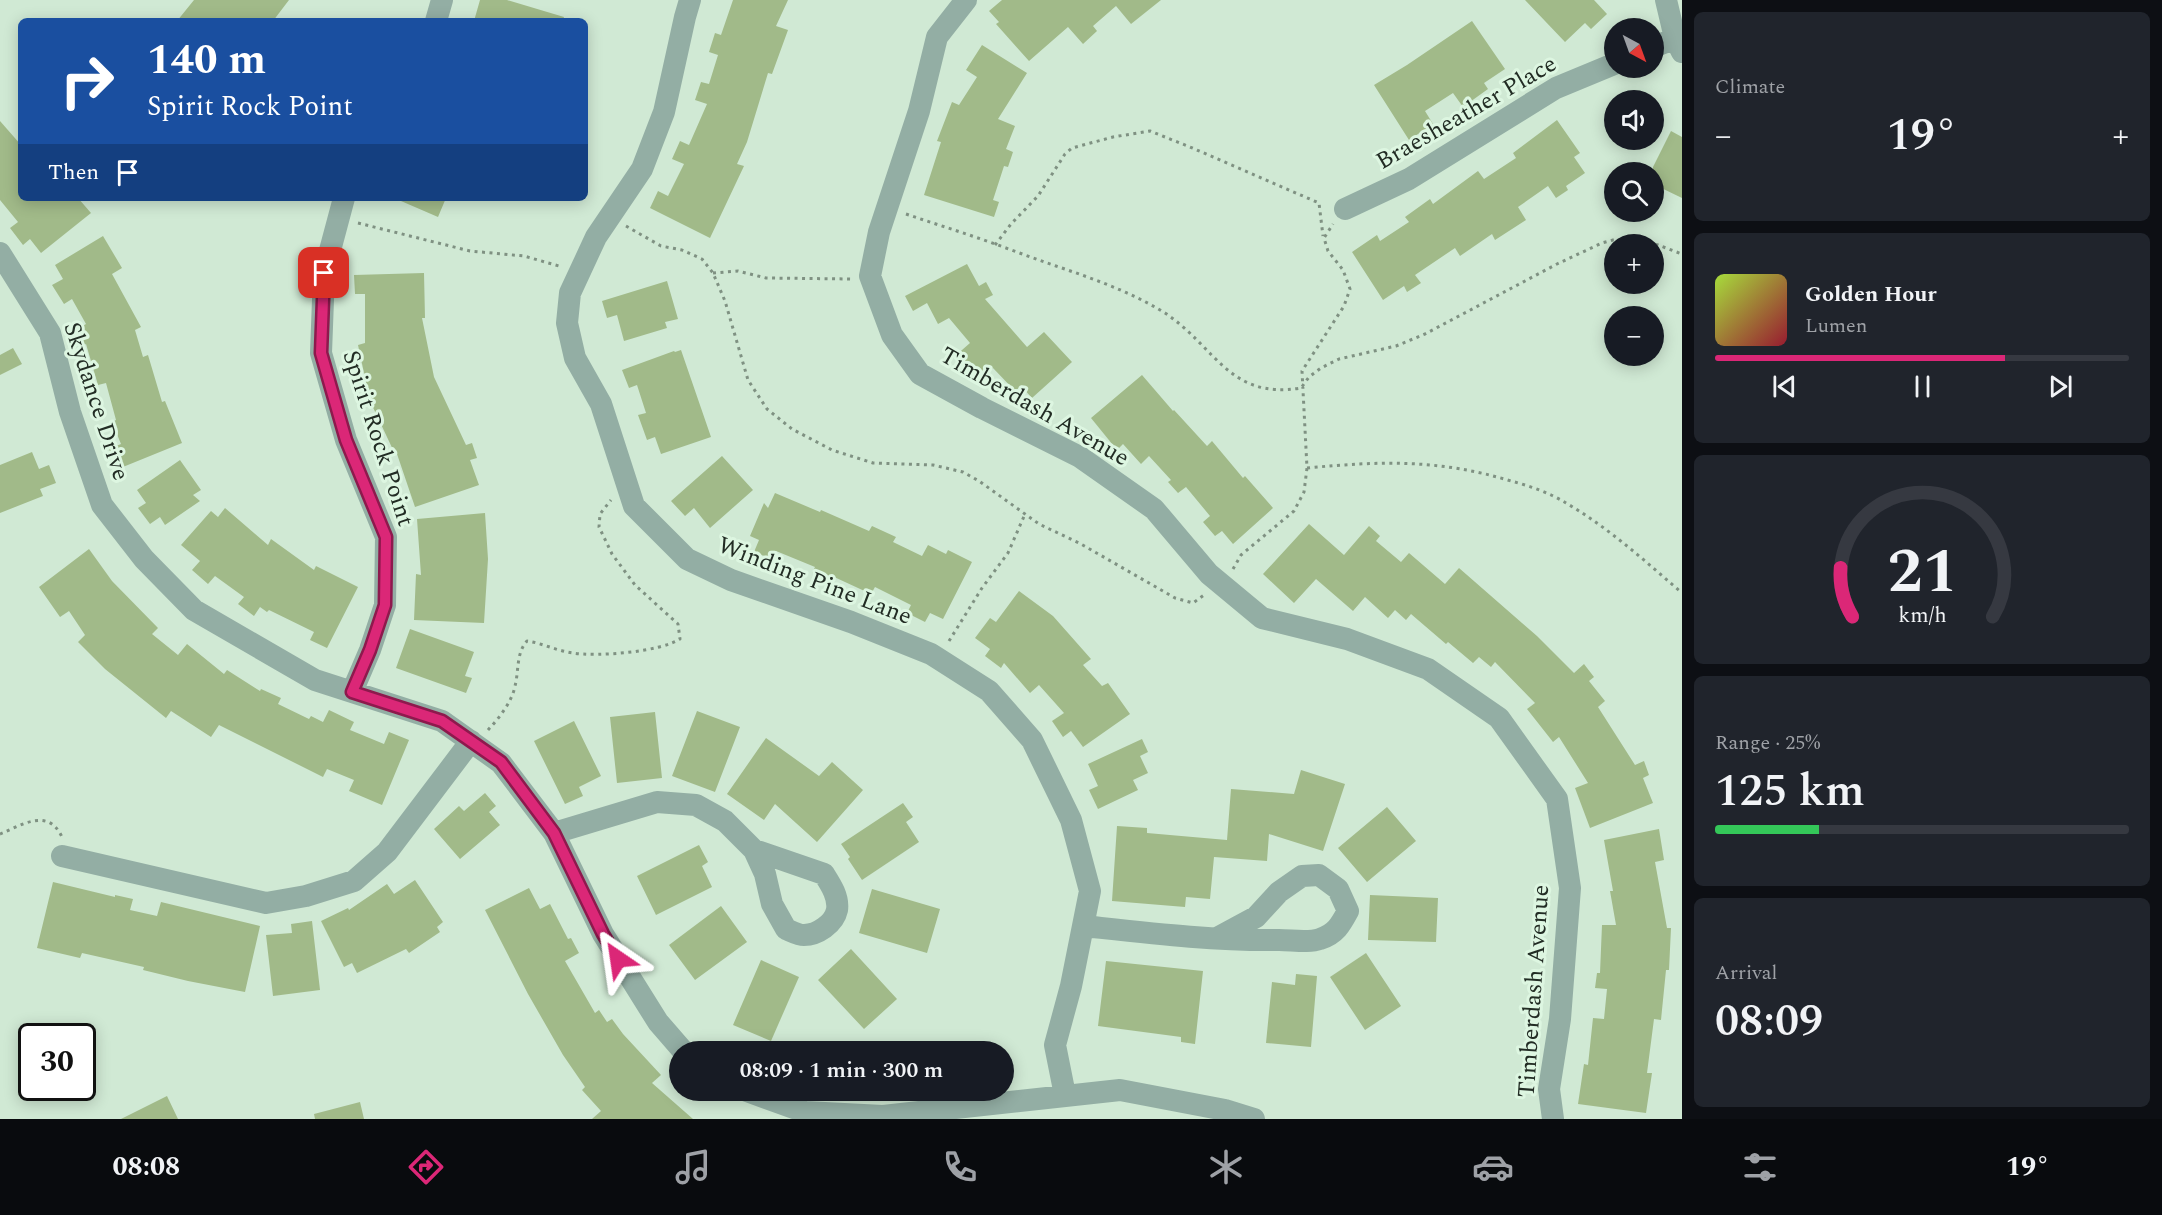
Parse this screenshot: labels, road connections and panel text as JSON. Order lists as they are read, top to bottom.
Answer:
{
  "streets": {
    "street": [
      "Braesheather Place",
      "Skydance Drive",
      "Timberdash Avenue",
      "Spirit Rock Point",
      "Winding Pine Lane"
    ]
  },
  "crossings": [
    ["Skydance Drive", "Spirit Rock Point"]
  ],
  "north": "bottom right",
  "page": {
    "tile": [
      "Climate",
      ["Range · 25%", "125 km"],
      ["Arrival", "08:09"]
    ],
    "map_buttons": ["+", "−"],
    "turn": ["140 m", "Spirit Rock Point"],
    "heat": ["−", "19°", "+"],
    "then": "Then",
    "song": ["Golden Hour", "Lumen"],
    "limit": "30",
    "trip": "08:09 · 1 min · 300 m",
    "tabs": ["08:08", "19°"],
    "gauge": ["21", "km/h"]
  }
}
